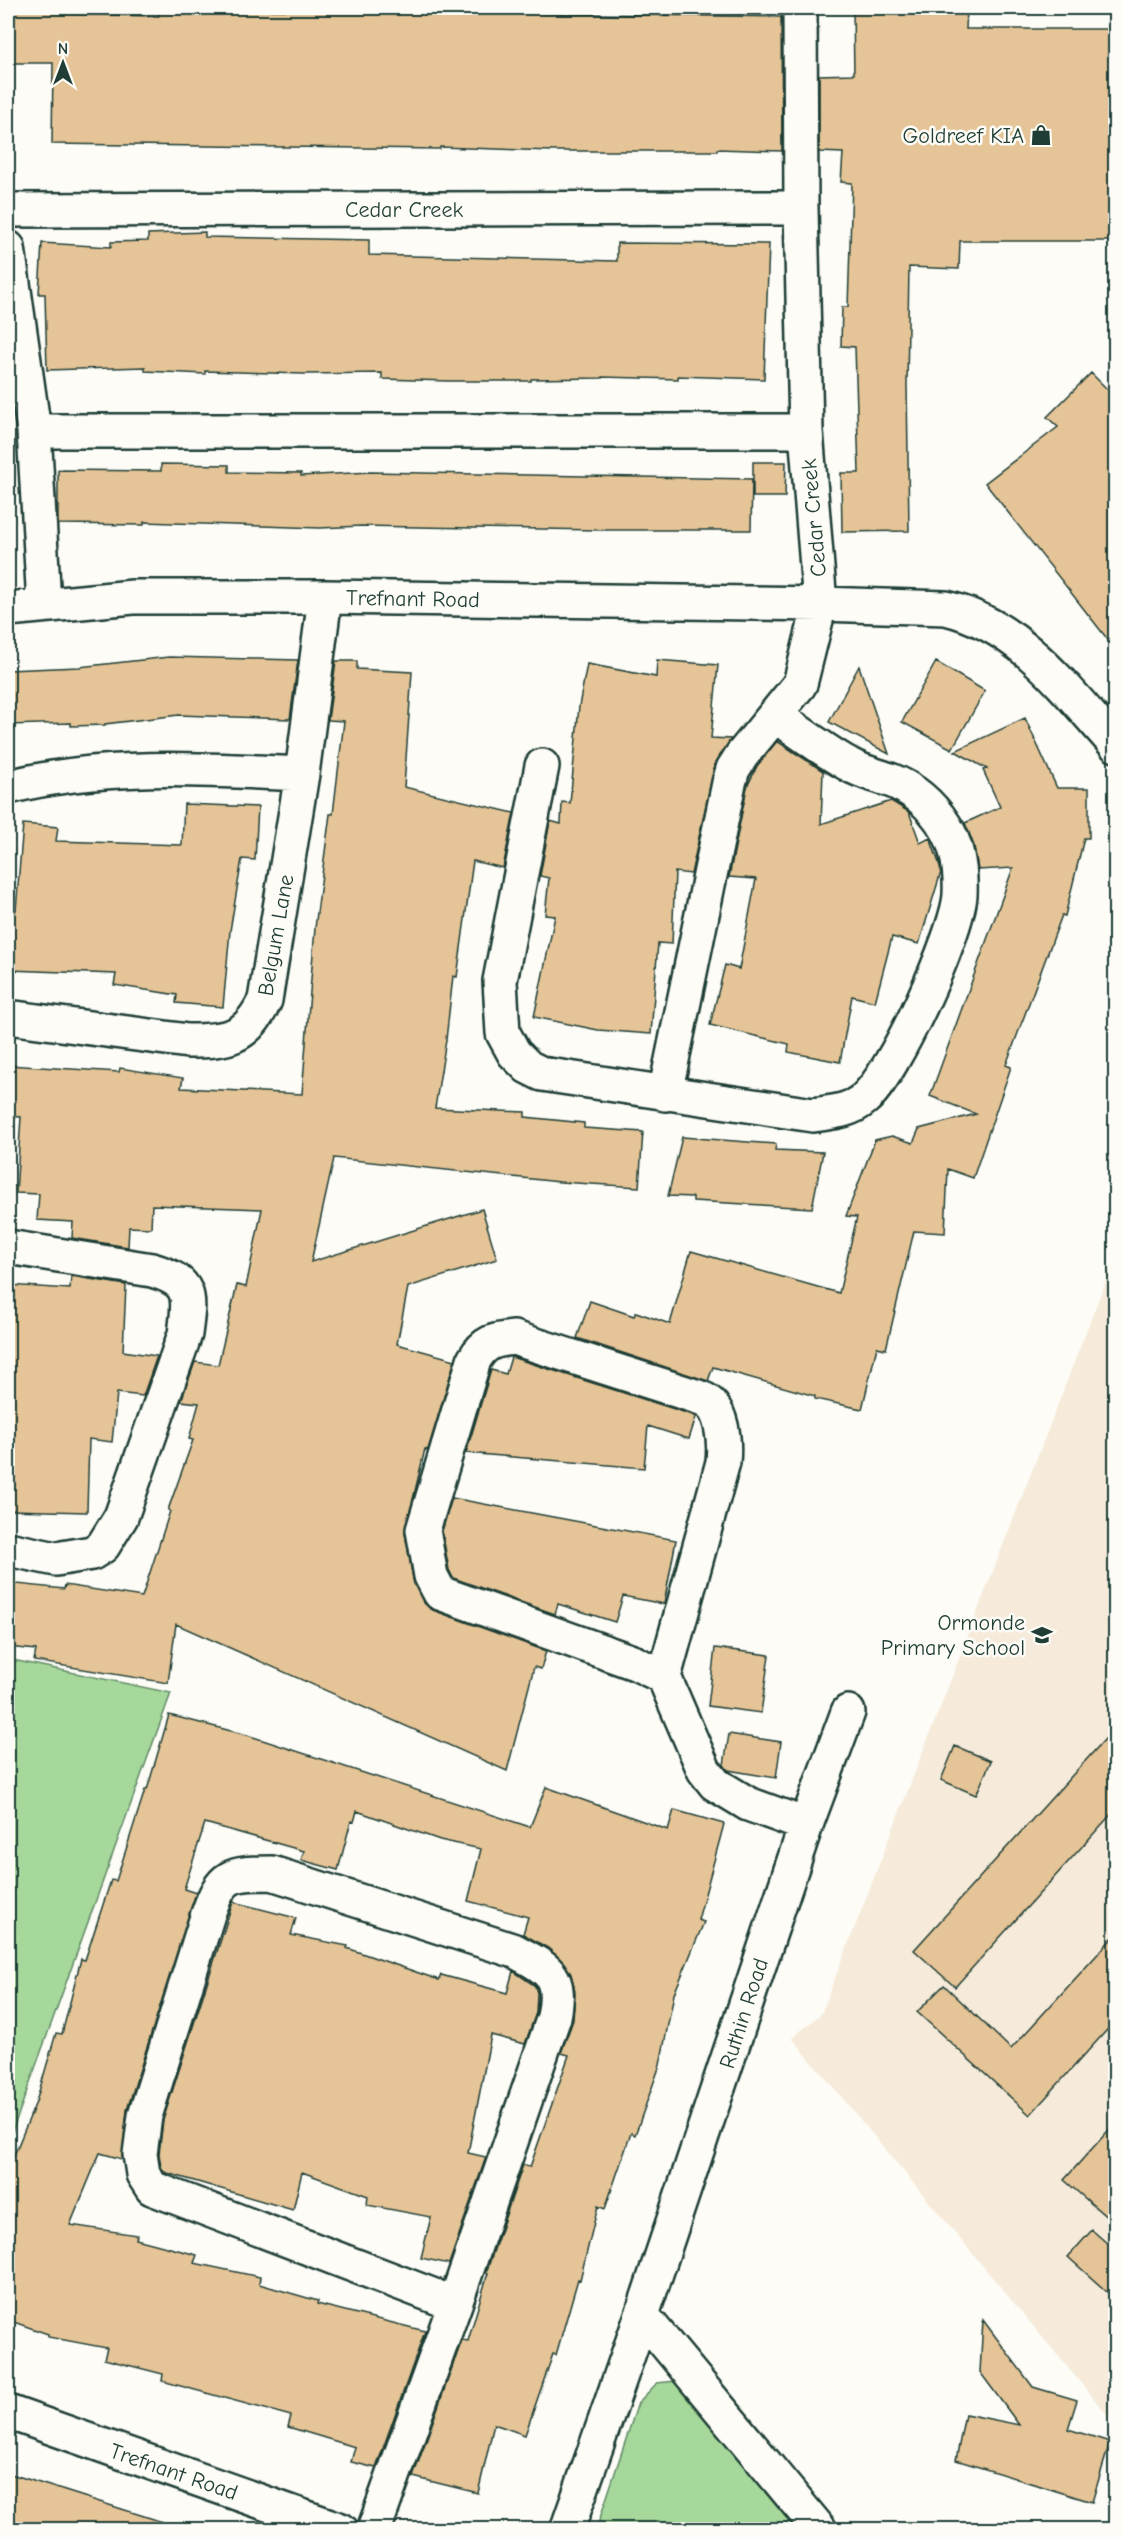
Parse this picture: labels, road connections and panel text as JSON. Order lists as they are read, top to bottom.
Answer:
{
  "streets": {
    "street": [
      "Cedar Creek",
      "Trefnant Road",
      "Belgum Lane",
      "Ruthin Road"
    ]
  },
  "crossings": [
    ["Cedar Creek", "Trefnant Road"],
    ["Trefnant Road", "Belgum Lane"]
  ],
  "places": {
    "shop": ["Goldreef KIA"],
    "school or university": ["Ormonde Primary School"]
  },
  "north": "top"
}
